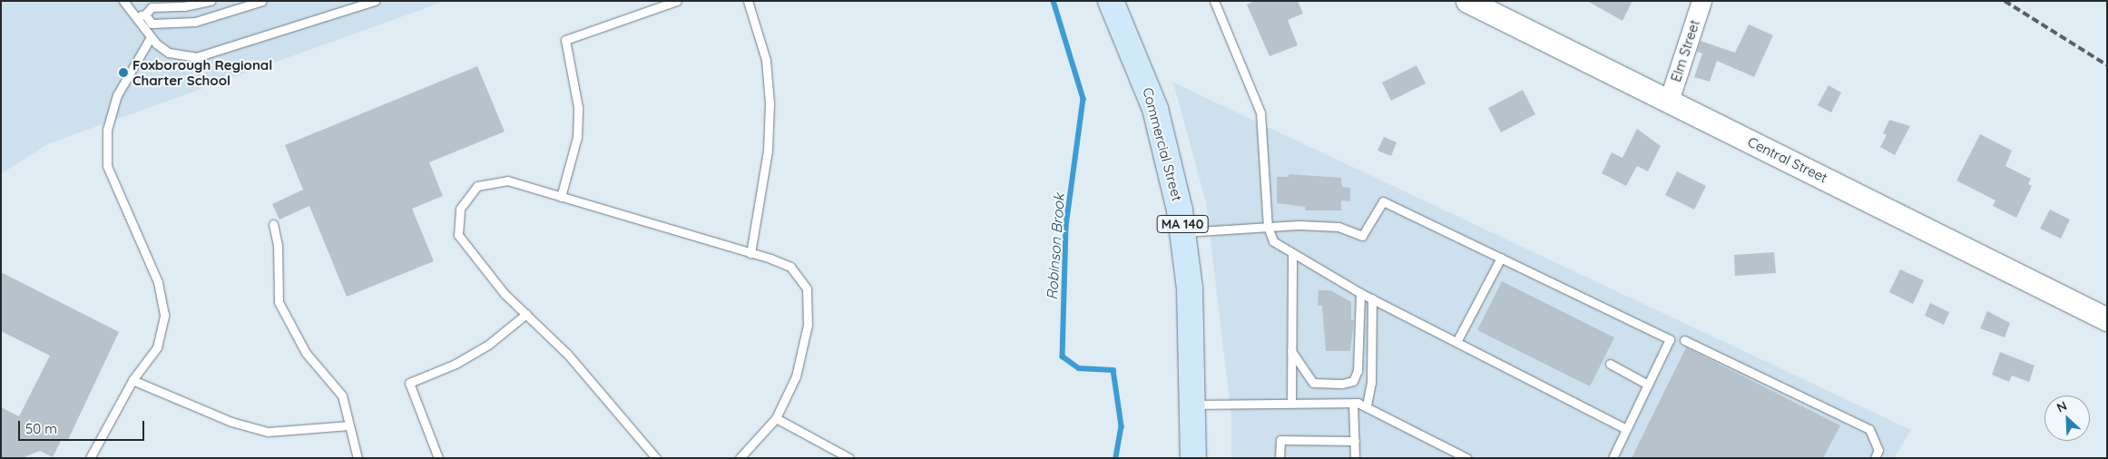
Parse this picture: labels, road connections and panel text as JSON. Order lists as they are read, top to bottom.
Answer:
{
  "streets": {
    "main road": ["Commercial Street", "Central Street", "MA 140"],
    "street": ["Elm Street"]
  },
  "crossings": [
    ["Elm Street", "Central Street"]
  ],
  "water": ["Robinson Brook"],
  "places": ["Foxborough Regional Charter School"],
  "scale_bar": "50 m",
  "north": "top left"
}
